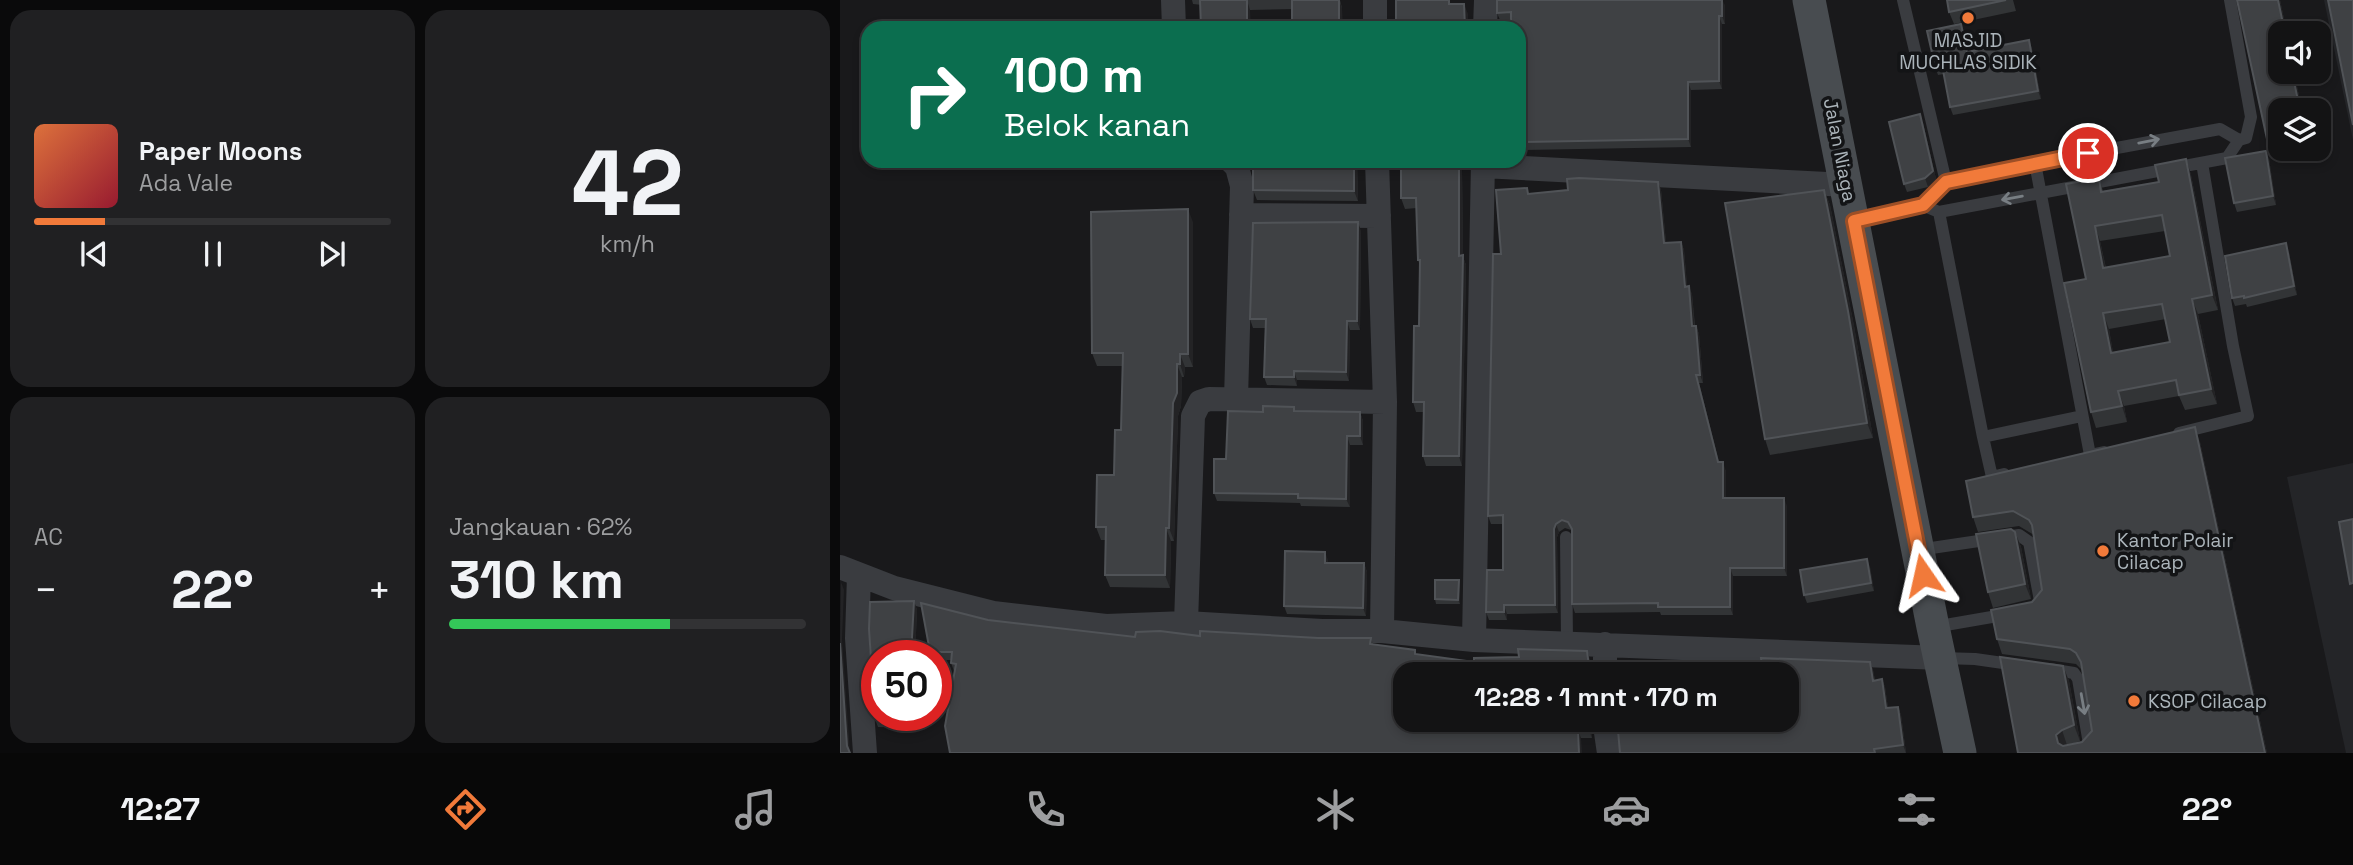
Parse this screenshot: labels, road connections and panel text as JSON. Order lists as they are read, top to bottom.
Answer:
{
  "streets": {
    "main road": ["Jalan Niaga"]
  },
  "places": ["MASJID MUCHLAS SIDIK", "Kantor Polair Cilacap", "KSOP Cilacap"],
  "page": {
    "tile": [
      ["42", "km/h"],
      "AC",
      ["Jangkauan · 62%", "310 km"]
    ],
    "turn": ["100 m", "Belok kanan"],
    "song": ["Paper Moons", "Ada Vale"],
    "heat": ["−", "22°", "+"],
    "limit": "50",
    "trip": "12:28 · 1 mnt · 170 m",
    "tabs": ["12:27", "22°"]
  }
}
